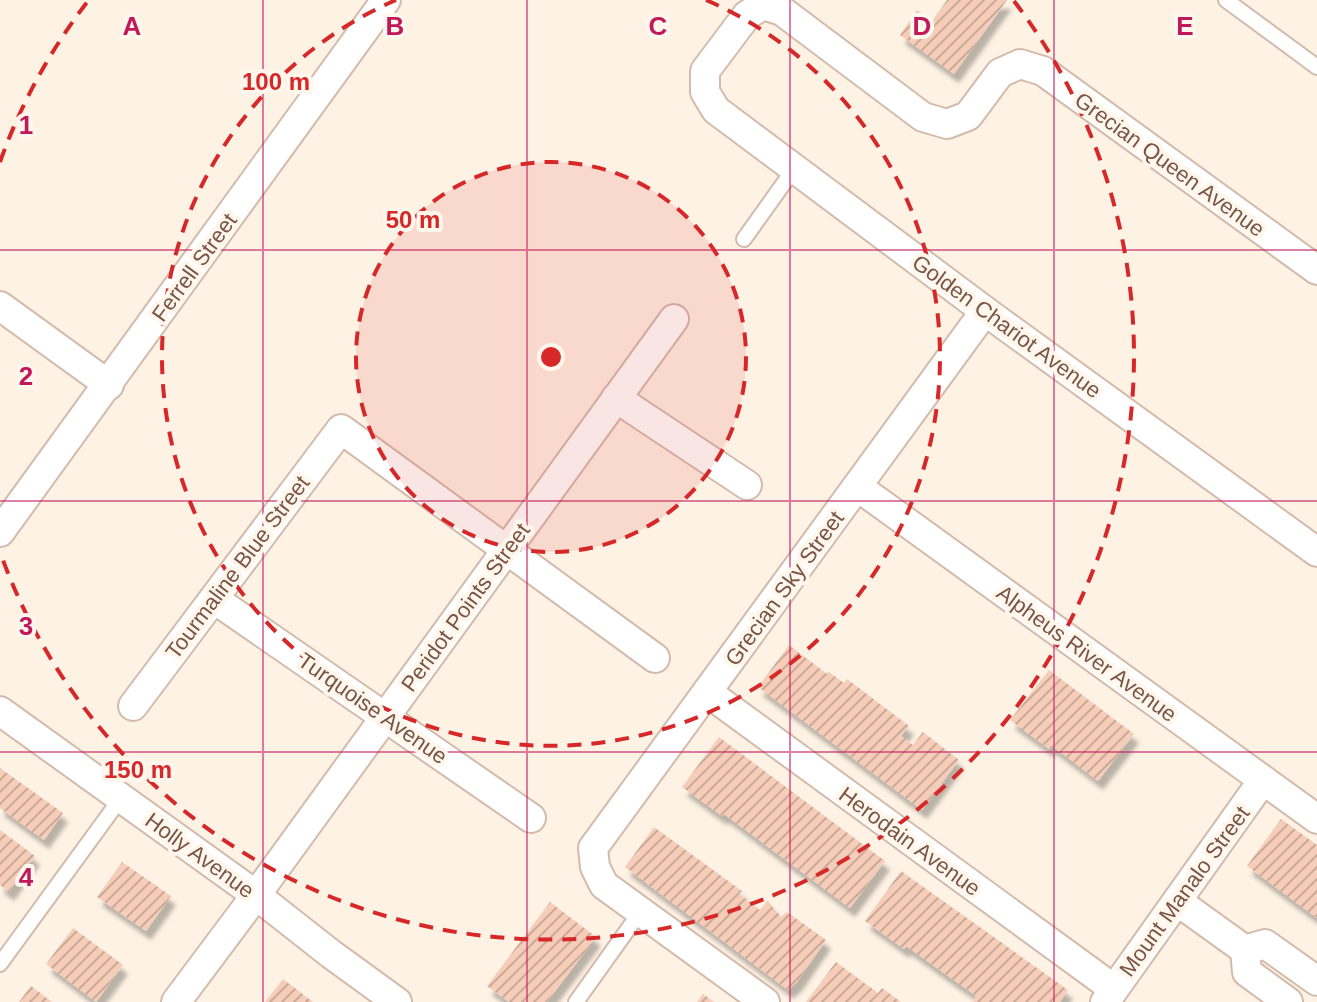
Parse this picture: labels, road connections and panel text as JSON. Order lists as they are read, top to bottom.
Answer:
{
  "streets": {
    "street": [
      "Grecian Queen Avenue",
      "Ferrell Street",
      "Golden Chariot Avenue",
      "Tourmaline Blue Street",
      "Grecian Sky Street",
      "Peridot Points Street",
      "Alpheus River Avenue",
      "Turquoise Avenue",
      "Herodain Avenue",
      "Holly Avenue",
      "Mount Manalo Street"
    ]
  },
  "crossings": [
    ["Grecian Queen Avenue", "Golden Chariot Avenue"],
    ["Golden Chariot Avenue", "Grecian Sky Street"],
    ["Tourmaline Blue Street", "Peridot Points Street"],
    ["Tourmaline Blue Street", "Turquoise Avenue"],
    ["Grecian Sky Street", "Alpheus River Avenue"],
    ["Grecian Sky Street", "Herodain Avenue"],
    ["Peridot Points Street", "Turquoise Avenue"],
    ["Peridot Points Street", "Holly Avenue"],
    ["Alpheus River Avenue", "Mount Manalo Street"],
    ["Herodain Avenue", "Mount Manalo Street"]
  ],
  "grid": {
    "columns": [
      "A",
      "B",
      "C",
      "D",
      "E"
    ],
    "rows": [
      "1",
      "2",
      "3",
      "4"
    ]
  },
  "rings": ["100 m", "50 m", "150 m"]
}
